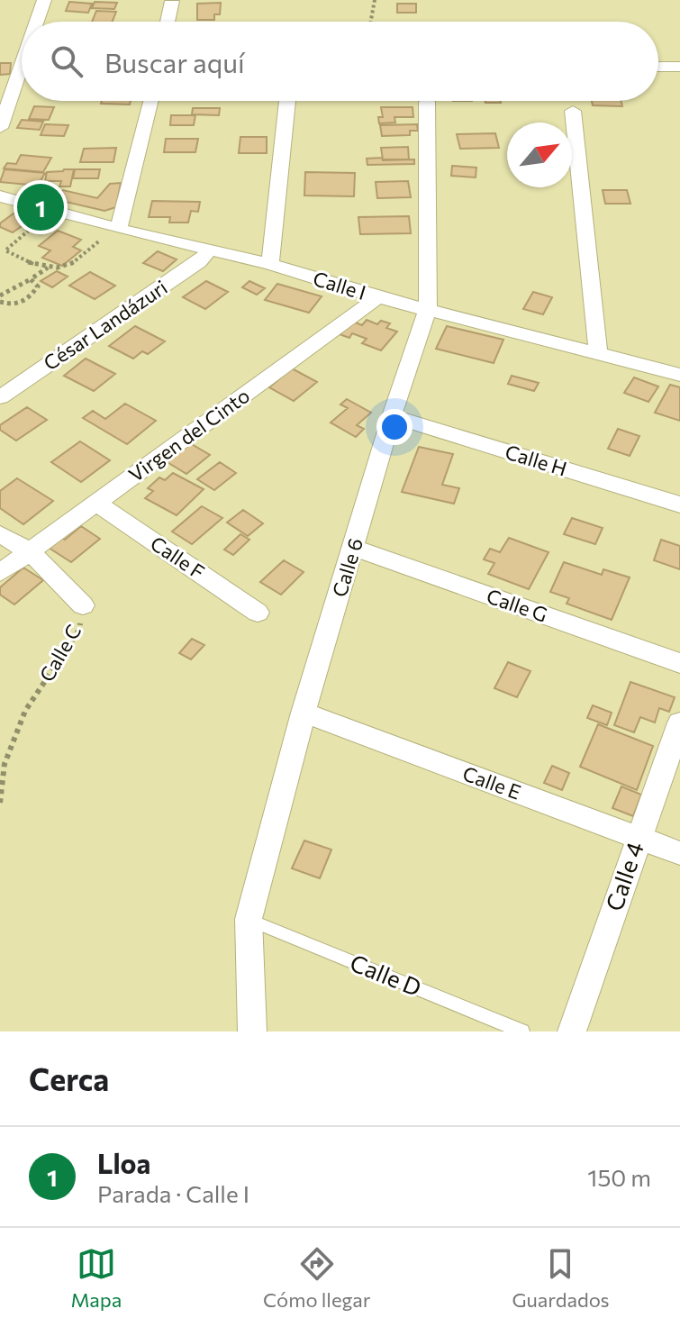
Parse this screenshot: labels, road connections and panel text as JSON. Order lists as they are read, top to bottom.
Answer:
{
  "streets": {
    "street": [
      "Calle I",
      "César Landázuri",
      "Virgen del Cinto",
      "Calle H",
      "Calle F",
      "Calle 6",
      "Calle G",
      "Calle C",
      "Calle E",
      "Calle 4"
    ],
    "lane": ["Calle D"]
  },
  "crossings": [
    ["Calle I", "César Landázuri"],
    ["Calle I", "Virgen del Cinto"],
    ["Calle I", "Calle 6"],
    ["Virgen del Cinto", "Calle F"],
    ["Virgen del Cinto", "Calle C"],
    ["Calle H", "Calle 6"],
    ["Calle 6", "Calle G"],
    ["Calle 6", "Calle E"],
    ["Calle 6", "Calle D"],
    ["Calle E", "Calle 4"]
  ],
  "north": "top right",
  "page": {
    "search": "Buscar aquí",
    "pins": "1",
    "heading": "Cerca",
    "list": [
      {
        "mark": "1",
        "name": "Lloa",
        "note": "Parada · Calle I",
        "value": "150 m"
      }
    ],
    "nav": ["Mapa", "Cómo llegar", "Guardados"]
  }
}
